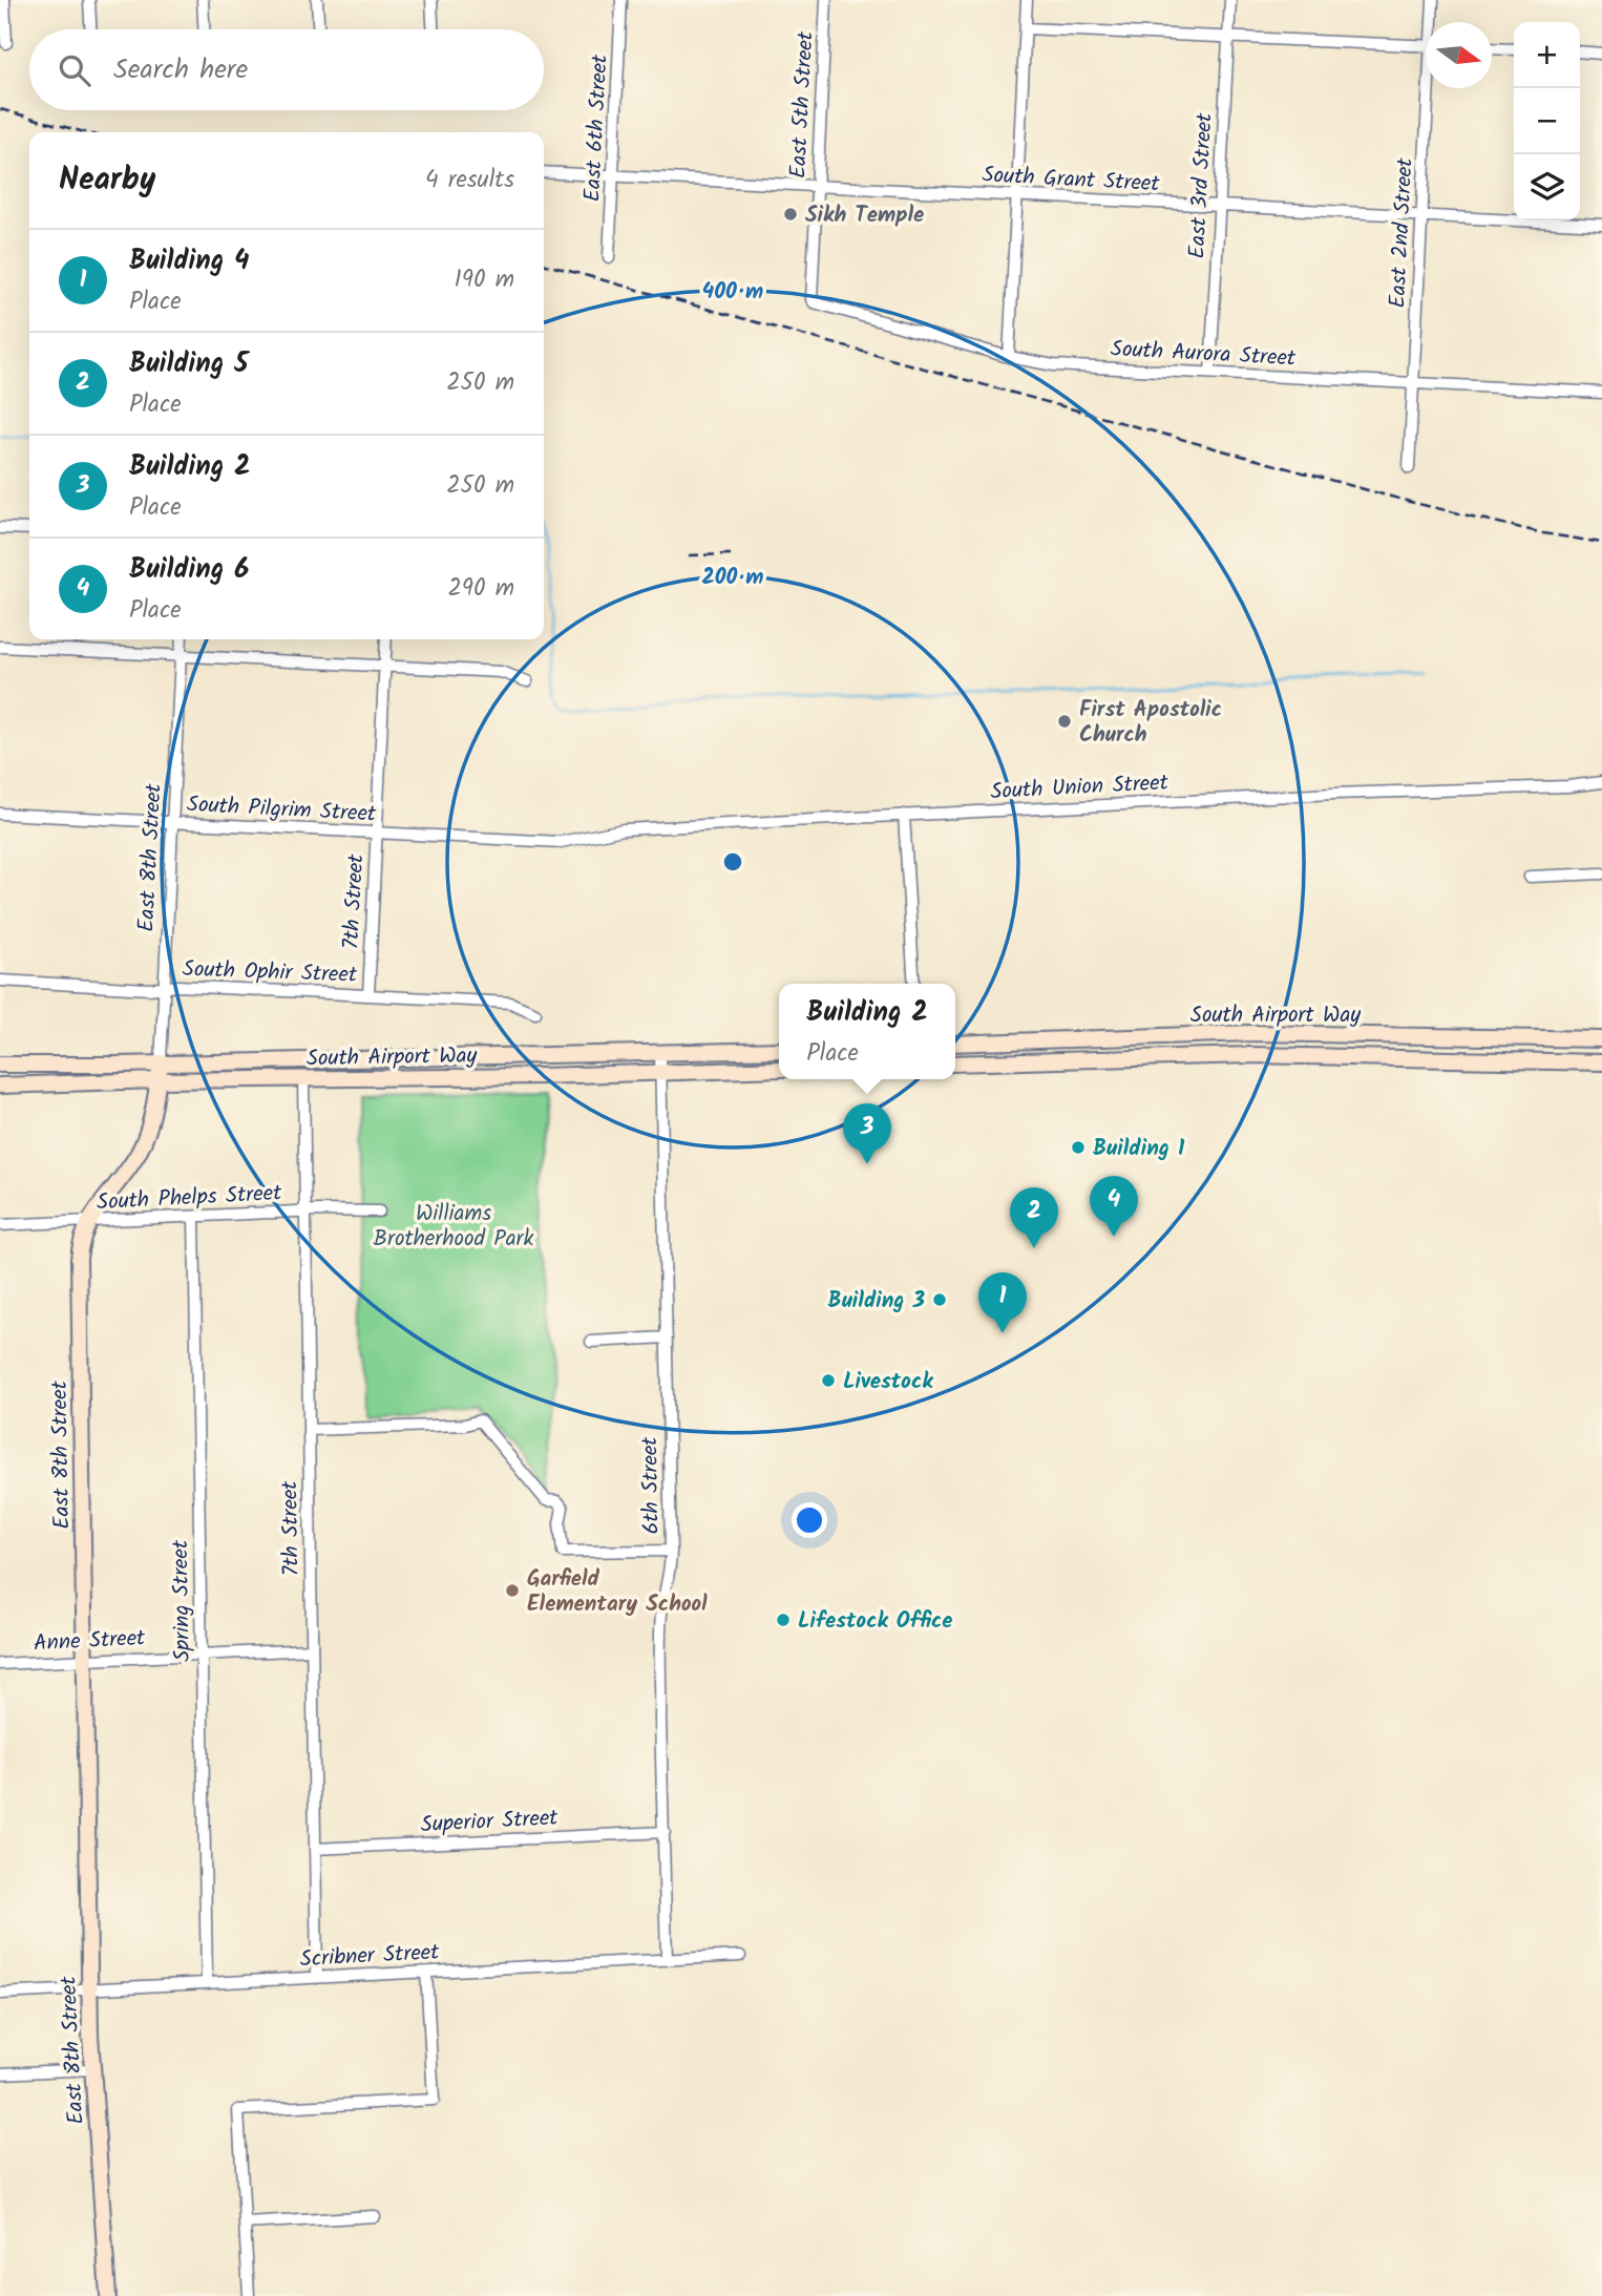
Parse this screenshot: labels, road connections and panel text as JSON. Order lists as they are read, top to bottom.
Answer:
{
  "streets": {
    "main road": ["East 8th Street", "South Airport Way"],
    "street": [
      "East 5th Street",
      "East 6th Street",
      "South Grant Street",
      "East 3rd Street",
      "East 2nd Street",
      "South Aurora Street",
      "South Union Street",
      "South Pilgrim Street",
      "7th Street",
      "South Ophir Street",
      "South Phelps Street",
      "6th Street",
      "Spring Street",
      "Anne Street",
      "Superior Street",
      "Scribner Street"
    ]
  },
  "crossings": [
    ["East 5th Street", "South Grant Street"],
    ["East 5th Street", "South Aurora Street"],
    ["East 6th Street", "South Grant Street"],
    ["South Grant Street", "East 3rd Street"],
    ["South Grant Street", "East 2nd Street"],
    ["East 3rd Street", "South Aurora Street"],
    ["East 2nd Street", "South Aurora Street"],
    ["South Union Street", "South Pilgrim Street"],
    ["South Pilgrim Street", "East 8th Street"],
    ["South Pilgrim Street", "7th Street"],
    ["East 8th Street", "South Ophir Street"],
    ["East 8th Street", "South Airport Way"],
    ["East 8th Street", "South Phelps Street"],
    ["East 8th Street", "Anne Street"],
    ["East 8th Street", "Scribner Street"],
    ["7th Street", "South Ophir Street"],
    ["7th Street", "South Airport Way"],
    ["7th Street", "South Phelps Street"],
    ["7th Street", "Anne Street"],
    ["7th Street", "Superior Street"],
    ["7th Street", "Scribner Street"],
    ["South Airport Way", "6th Street"],
    ["South Phelps Street", "Spring Street"],
    ["6th Street", "Superior Street"],
    ["6th Street", "Scribner Street"],
    ["Spring Street", "Anne Street"],
    ["Spring Street", "Scribner Street"]
  ],
  "parks": ["Williams Brotherhood Park"],
  "places": [
    "Sikh Temple",
    "First Apostolic Church",
    "Building 1",
    "Building 3",
    "Livestock",
    "Garfield Elementary School",
    "Lifestock Office"
  ],
  "north": "right",
  "page": {
    "map_buttons": ["+", "−"],
    "search": "Search here",
    "heading": ["Nearby", "4 results"],
    "list": [
      {
        "mark": "1",
        "name": "Building 4",
        "note": "Place",
        "value": "190 m"
      },
      {
        "mark": "2",
        "name": "Building 5",
        "note": "Place",
        "value": "250 m"
      },
      {
        "mark": "3",
        "name": "Building 2",
        "note": "Place",
        "value": "250 m"
      },
      {
        "mark": "4",
        "name": "Building 6",
        "note": "Place",
        "value": "290 m"
      }
    ],
    "popup": ["Building 2", "Place"],
    "pins": [
      "3",
      "4",
      "2",
      "1"
    ]
  },
  "rings": ["400 m", "200 m"]
}
